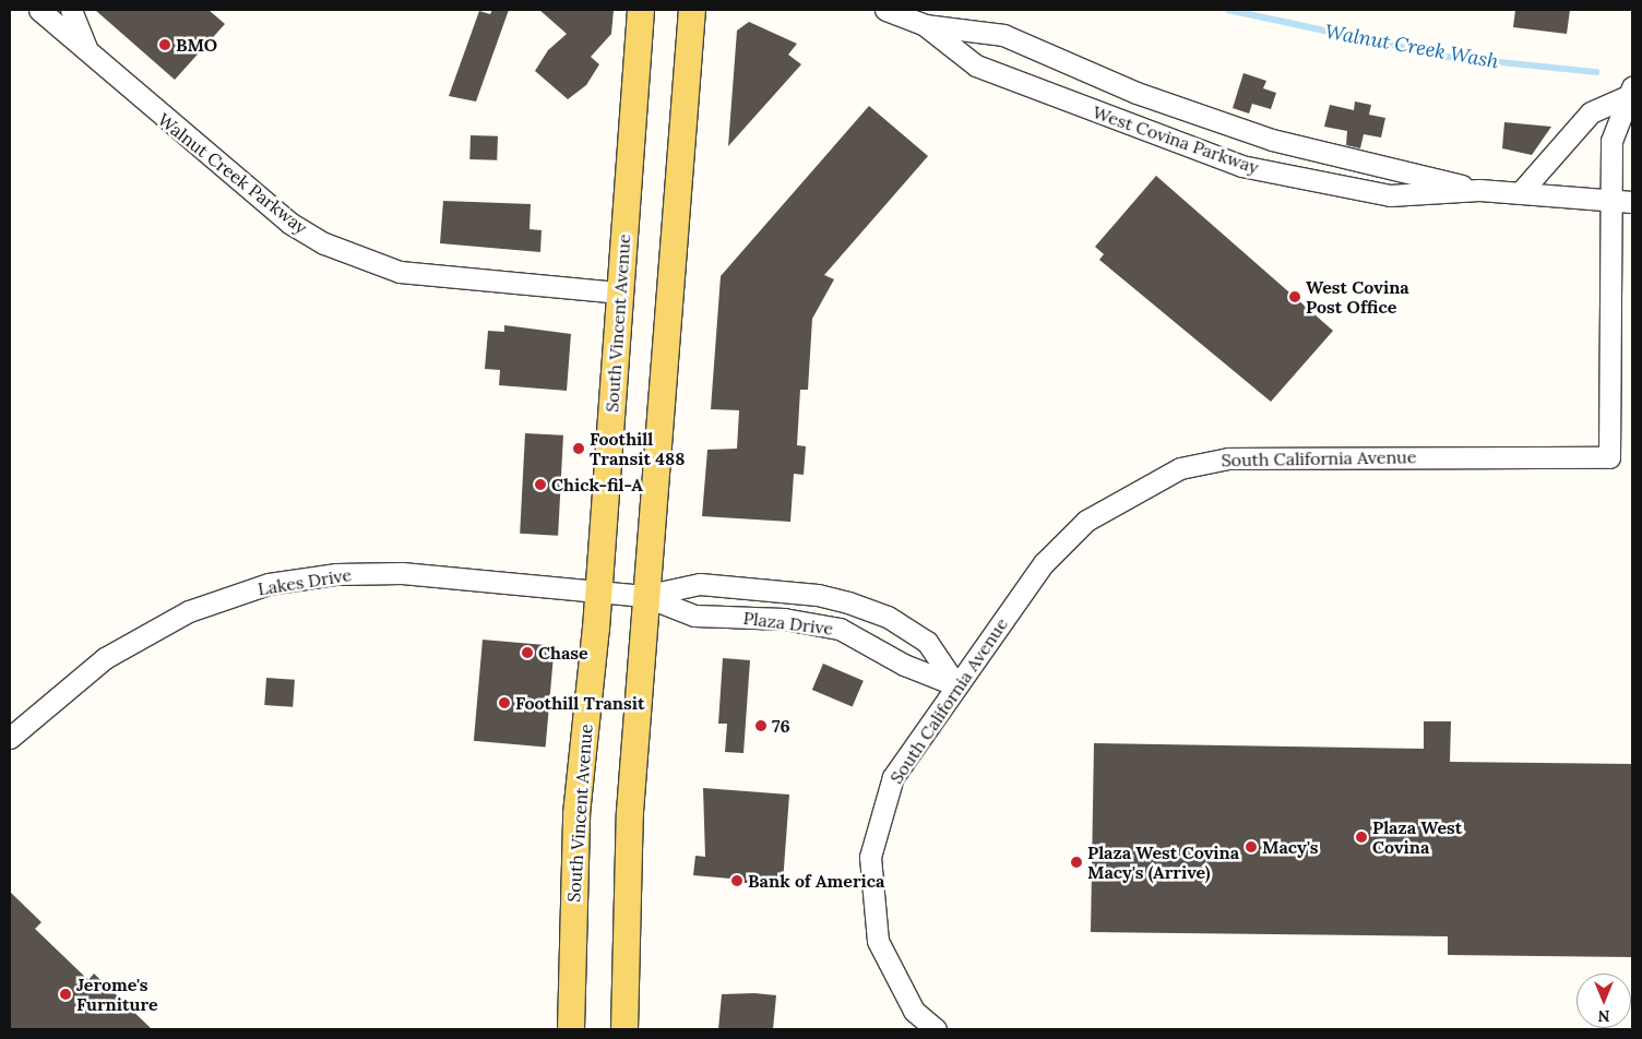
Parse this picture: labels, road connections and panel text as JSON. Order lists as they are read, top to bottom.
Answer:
{
  "streets": {
    "main road": ["South Vincent Avenue"],
    "street": [
      "West Covina Parkway",
      "Walnut Creek Parkway",
      "South California Avenue",
      "Lakes Drive",
      "Plaza Drive"
    ]
  },
  "crossings": [
    ["West Covina Parkway", "South California Avenue"],
    ["Walnut Creek Parkway", "South Vincent Avenue"],
    ["South Vincent Avenue", "Lakes Drive"],
    ["South California Avenue", "Plaza Drive"],
    ["Lakes Drive", "Plaza Drive"]
  ],
  "water": ["Walnut Creek Wash"],
  "places": [
    "BMO",
    "West Covina Post Office",
    "Foothill Transit 488",
    "Chick-fil-A",
    "Chase",
    "Foothill Transit",
    "76",
    "Plaza West Covina",
    "Macy's",
    "Plaza West Covina Macy's (Arrive)",
    "Bank of America",
    "Jerome's Furniture"
  ],
  "north": "bottom"
}
